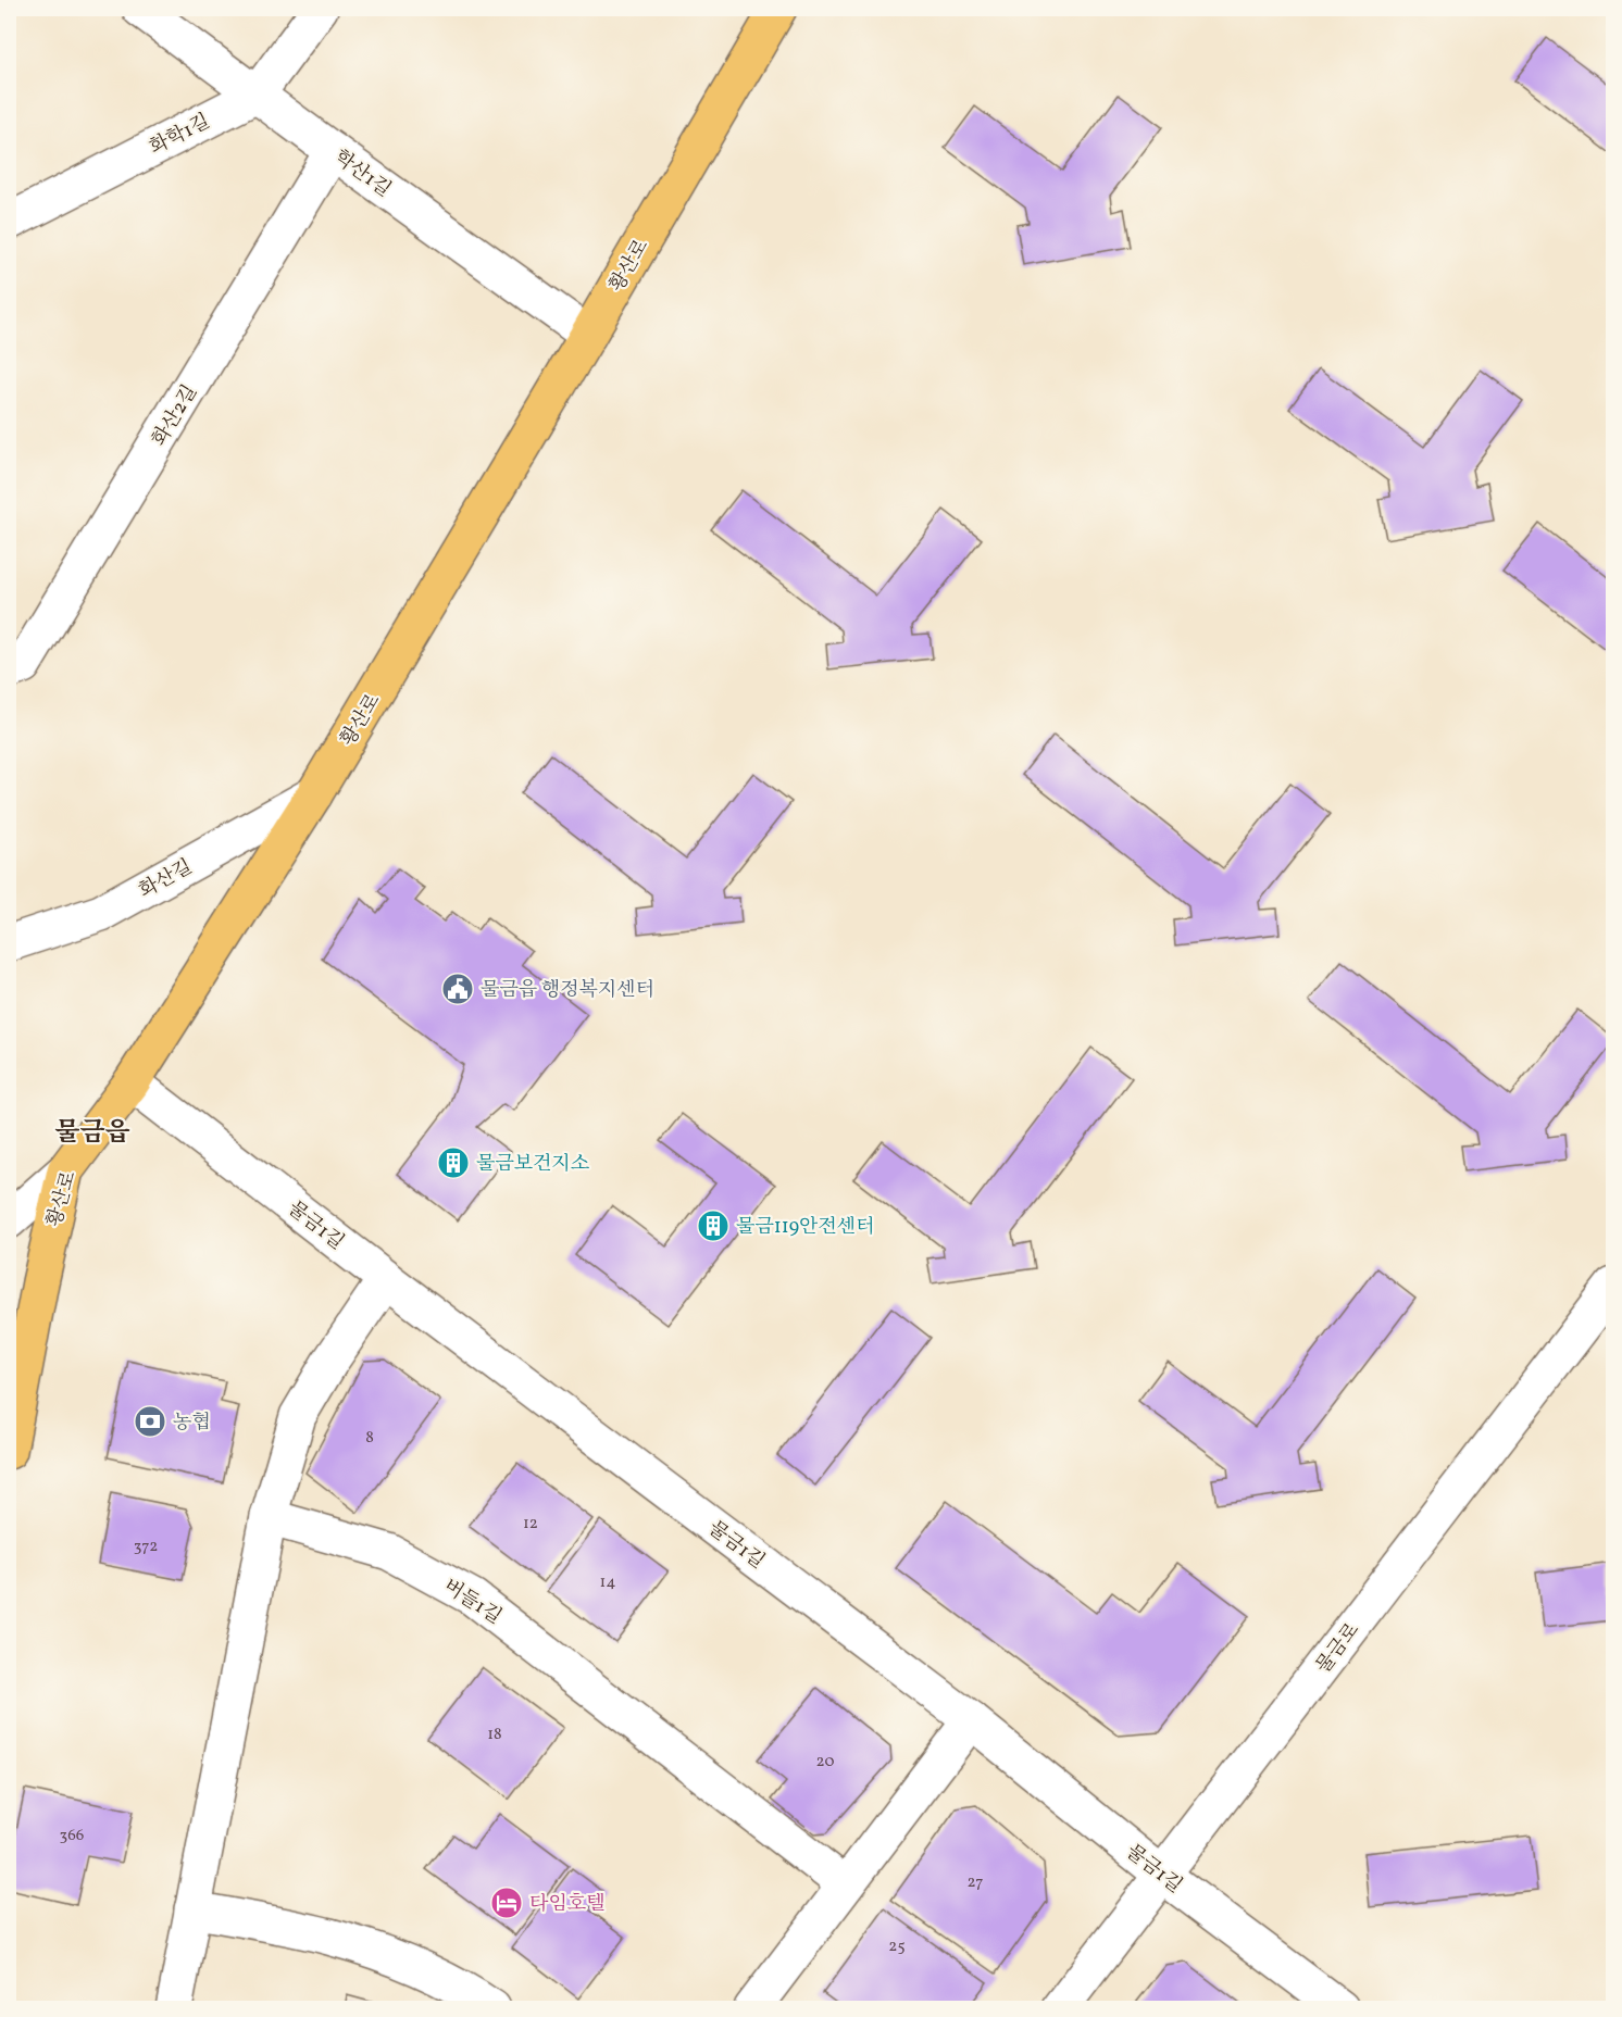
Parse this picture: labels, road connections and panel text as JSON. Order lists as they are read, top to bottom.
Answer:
{
  "streets": {
    "main road": ["황산로"],
    "street": [
      "화학1길",
      "학산1길",
      "화산2길",
      "화산길",
      "물금1길",
      "버들1길",
      "물금로"
    ]
  },
  "crossings": [
    ["화학1길", "학산1길"],
    ["학산1길", "황산로"],
    ["학산1길", "화산2길"],
    ["황산로", "화산길"],
    ["황산로", "물금1길"],
    ["물금1길", "물금로"]
  ],
  "districts": ["물금읍"],
  "places": {
    "public building": ["물금읍 행정복지센터"],
    "building": ["물금보건지소", "물금119안전센터"],
    "bank": ["농협"],
    "hotel": ["타임호텔"]
  },
  "house_numbers": [
    "8",
    "12",
    "372",
    "14",
    "18",
    "20",
    "366",
    "27",
    "25"
  ]
}
